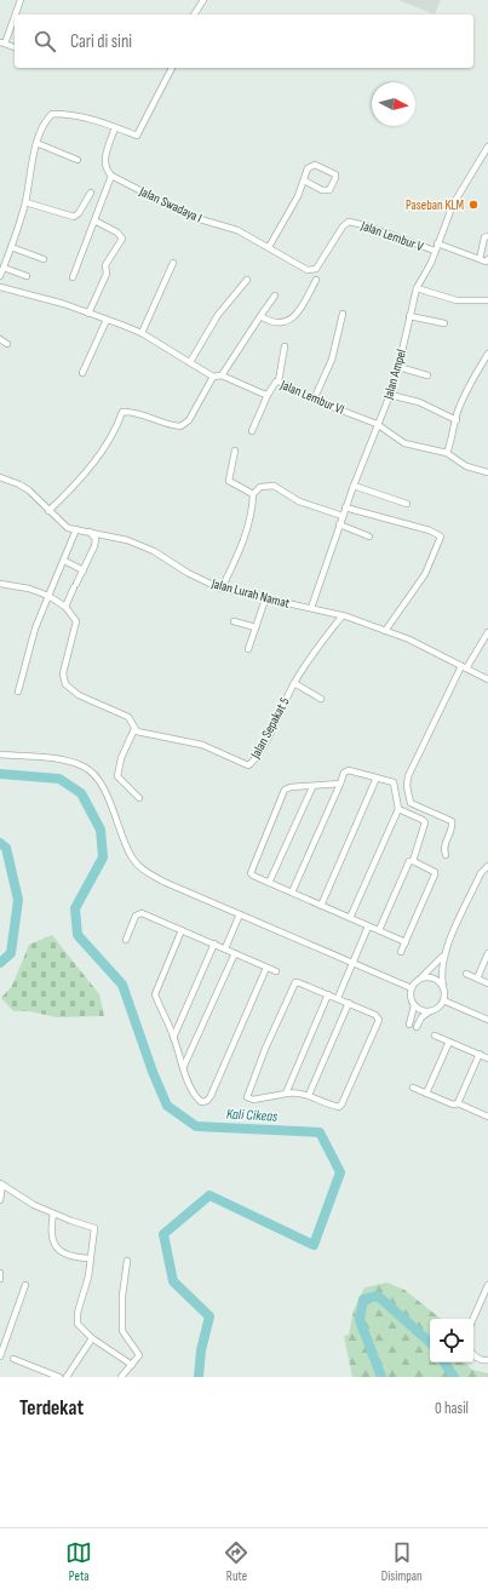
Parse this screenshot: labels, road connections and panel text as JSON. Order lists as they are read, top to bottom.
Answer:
{
  "streets": {
    "street": [
      "Jalan Swadaya I",
      "Jalan Lembur V",
      "Jalan Ampel",
      "Jalan Lembur VI",
      "Jalan Lurah Namat",
      "Jalan Sepakat 5"
    ]
  },
  "crossings": [
    ["Jalan Swadaya I", "Jalan Lembur V"],
    ["Jalan Lembur V", "Jalan Ampel"],
    ["Jalan Ampel", "Jalan Lembur VI"],
    ["Jalan Ampel", "Jalan Lurah Namat"],
    ["Jalan Lurah Namat", "Jalan Sepakat 5"]
  ],
  "water": ["Kali Cikeas"],
  "places": ["Paseban KLM"],
  "north": "right",
  "page": {
    "search": "Cari di sini",
    "heading": ["Terdekat", "0 hasil"],
    "nav": ["Peta", "Rute", "Disimpan"]
  }
}
